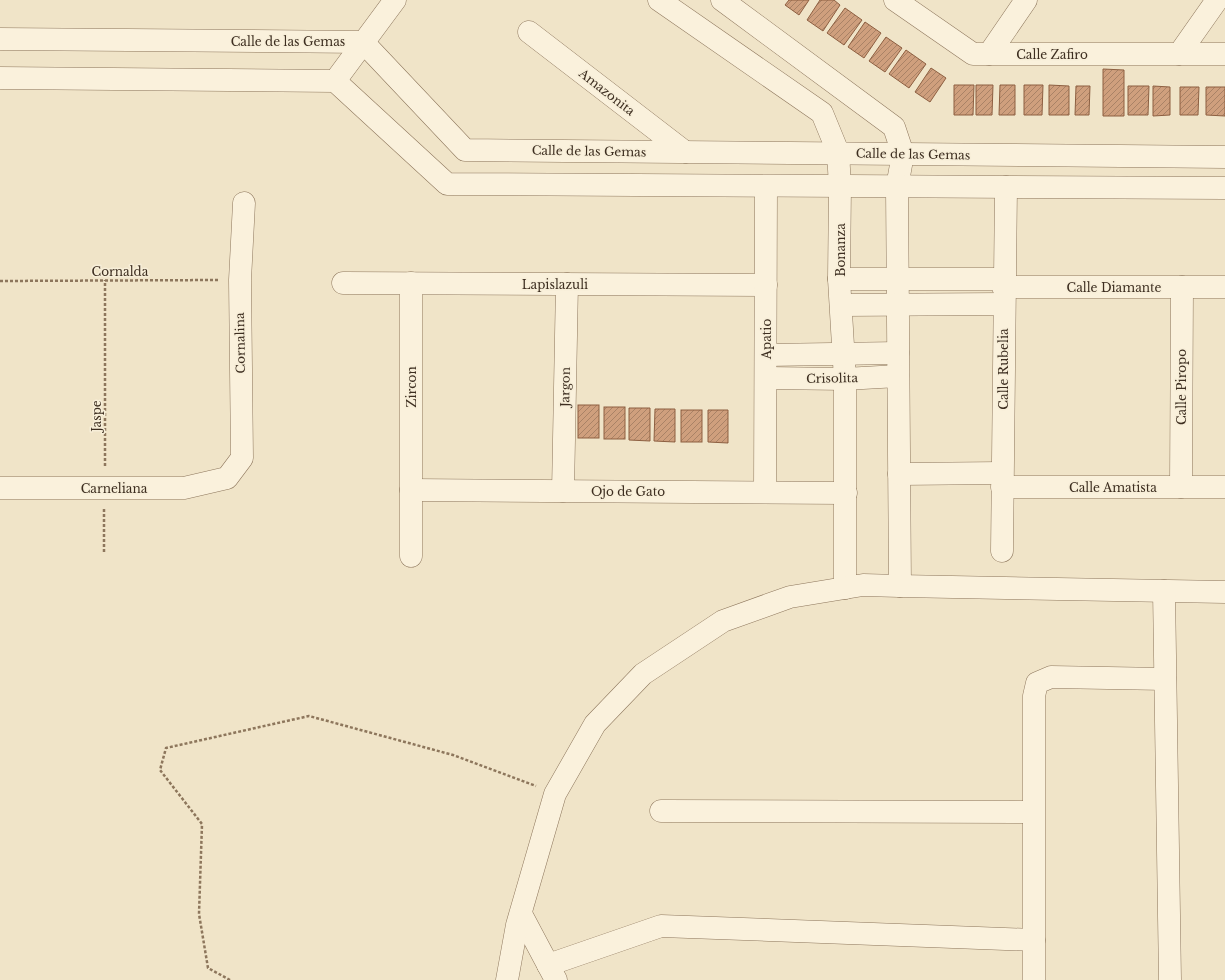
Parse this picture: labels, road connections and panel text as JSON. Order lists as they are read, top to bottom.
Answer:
{
  "streets": {
    "street": [
      "Calle de las Gemas",
      "Calle Zafiro",
      "Amazonita",
      "Bonanza",
      "Lapislazuli",
      "Calle Diamante",
      "Apatio",
      "Cornalina",
      "Calle Rubelia",
      "Crisolita",
      "Zircon",
      "Jargon",
      "Calle Piropo",
      "Calle Amatista",
      "Carneliana",
      "Ojo de Gato"
    ],
    "path": ["Cornalda", "Jaspe"]
  },
  "crossings": [
    ["Calle de las Gemas", "Amazonita"],
    ["Calle de las Gemas", "Bonanza"],
    ["Bonanza", "Calle Diamante"],
    ["Bonanza", "Crisolita"],
    ["Bonanza", "Ojo de Gato"],
    ["Cornalda", "Cornalina"],
    ["Cornalda", "Jaspe"],
    ["Lapislazuli", "Apatio"],
    ["Lapislazuli", "Zircon"],
    ["Lapislazuli", "Jargon"],
    ["Calle Diamante", "Calle Rubelia"],
    ["Calle Diamante", "Calle Piropo"],
    ["Apatio", "Crisolita"],
    ["Apatio", "Ojo de Gato"],
    ["Cornalina", "Carneliana"],
    ["Calle Rubelia", "Calle Amatista"],
    ["Zircon", "Ojo de Gato"],
    ["Jargon", "Ojo de Gato"],
    ["Calle Piropo", "Calle Amatista"],
    ["Jaspe", "Carneliana"]
  ]
}
